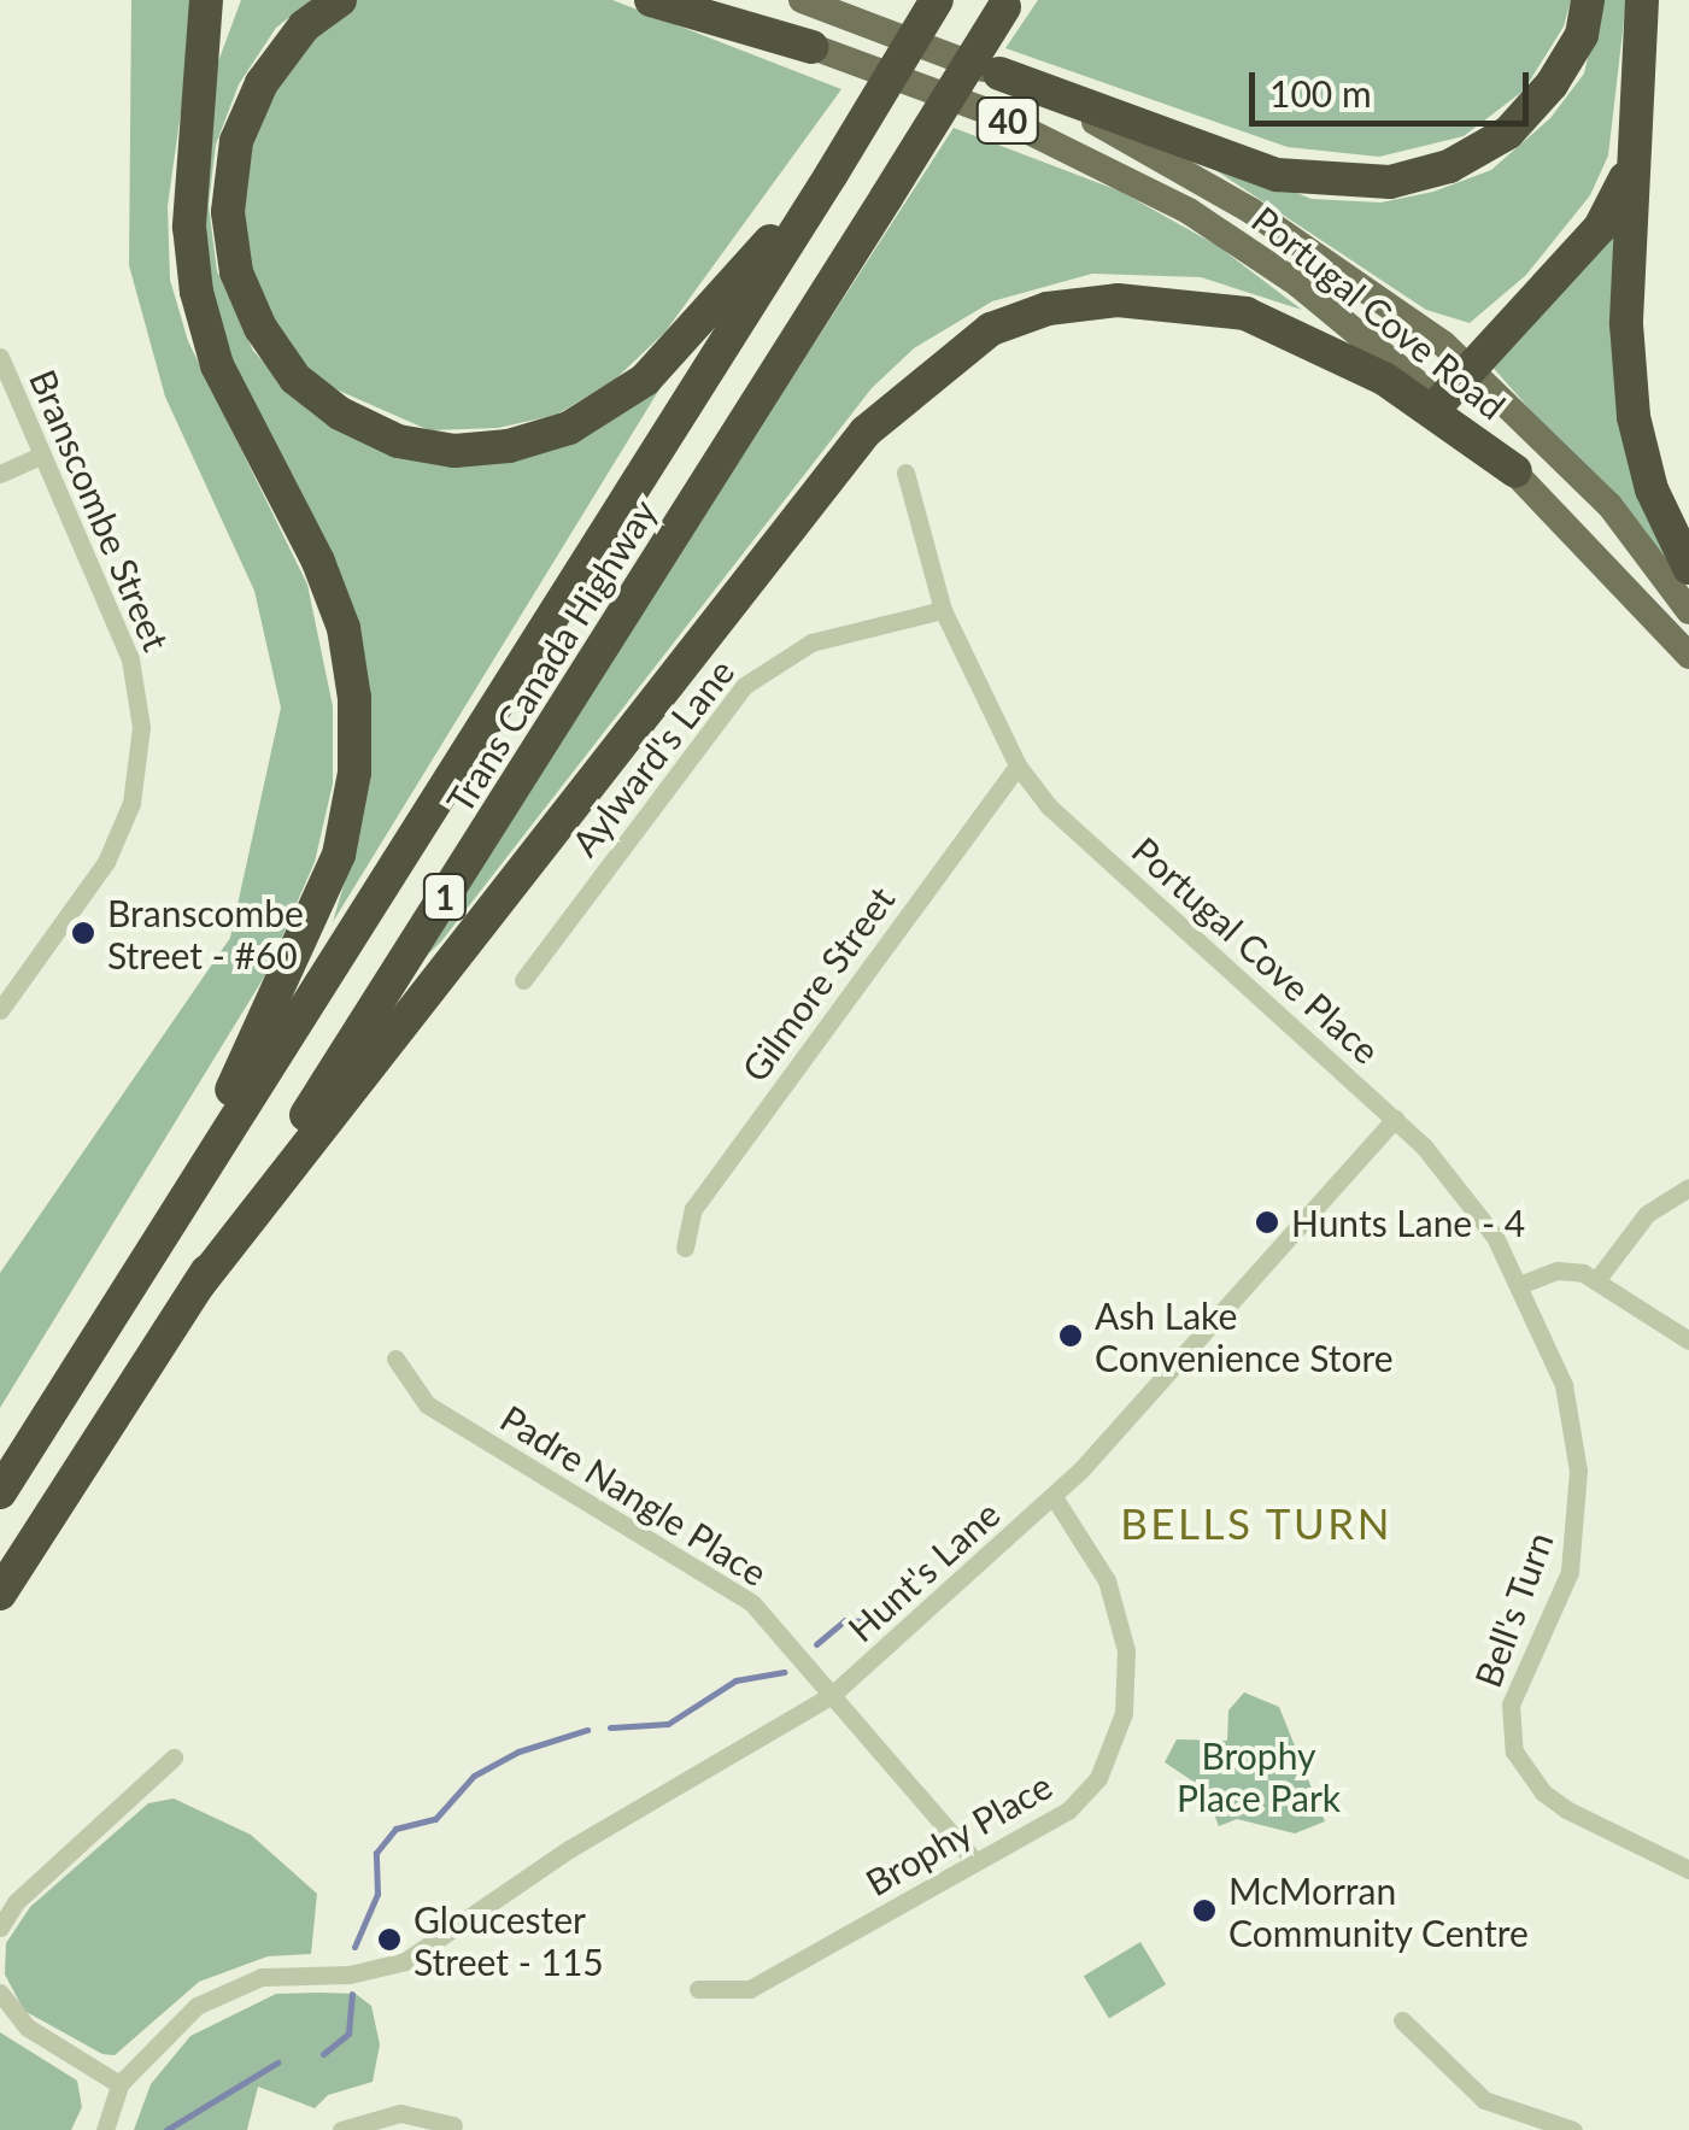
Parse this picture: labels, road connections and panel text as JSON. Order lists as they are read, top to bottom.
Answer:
{
  "streets": {
    "highway": ["Trans Canada Highway", "1"],
    "main road": ["40", "Portugal Cove Road"],
    "street": [
      "Branscombe Street",
      "Aylward's Lane",
      "Portugal Cove Place",
      "Gilmore Street",
      "Padre Nangle Place",
      "Hunt's Lane",
      "Bell's Turn",
      "Brophy Place"
    ]
  },
  "crossings": [
    ["Aylward's Lane", "Portugal Cove Place"],
    ["Portugal Cove Place", "Gilmore Street"],
    ["Portugal Cove Place", "Hunt's Lane"],
    ["Portugal Cove Place", "Bell's Turn"],
    ["Padre Nangle Place", "Hunt's Lane"],
    ["Padre Nangle Place", "Brophy Place"],
    ["Hunt's Lane", "Brophy Place"]
  ],
  "districts": ["BELLS TURN"],
  "parks": ["Brophy Place Park"],
  "places": [
    "Branscombe Street - #60",
    "Hunts Lane - 4",
    "Ash Lake Convenience Store",
    "McMorran Community Centre",
    "Gloucester Street - 115"
  ],
  "scale_bar": "100 m"
}
